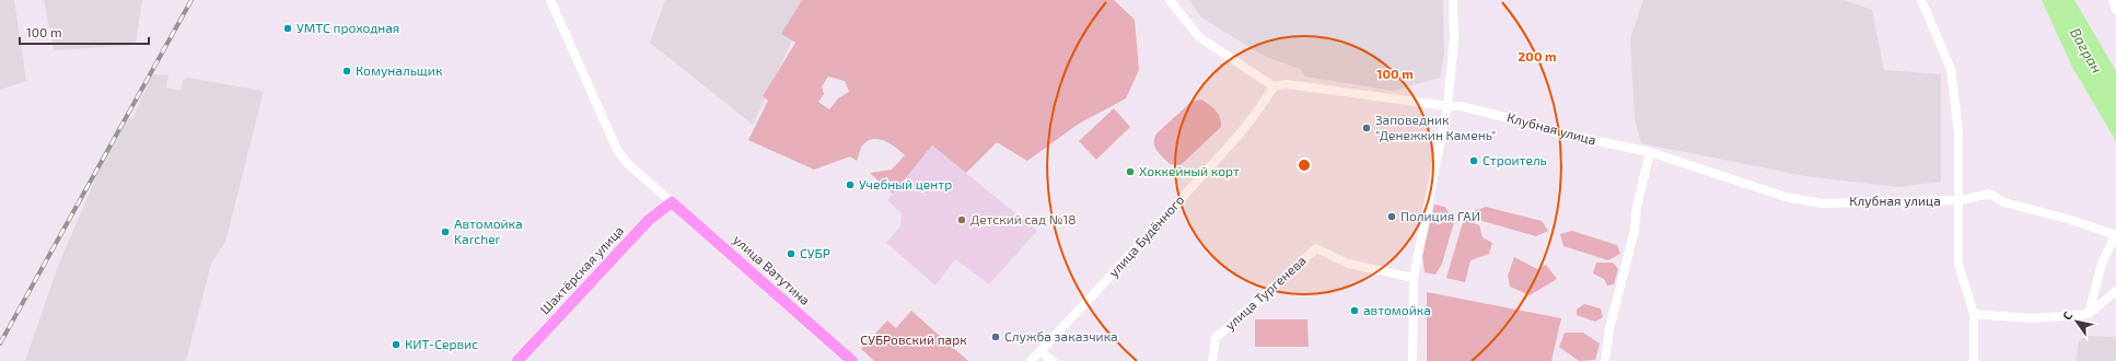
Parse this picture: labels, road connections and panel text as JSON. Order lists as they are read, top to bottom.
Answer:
{
  "streets": {
    "main road": ["Шахтёрская улица", "улица Ватутина"],
    "street": ["Клубная улица", "улица Будённого", "улица Тургенева"]
  },
  "crossings": [
    ["Клубная улица", "улица Будённого"],
    ["Шахтёрская улица", "улица Ватутина"]
  ],
  "water": ["Вагран"],
  "parks": ["СУБРовский парк"],
  "places": [
    "УМТС проходная",
    "Комунальщик",
    "Заповедник \"Денежкин Камень\"",
    "Строитель",
    "Хоккейный корт",
    "Учебный центр",
    "Полиция ГАИ",
    "Детский сад №18",
    "Автомойка Karcher",
    "СУБР",
    "автомойка",
    "Служба заказчика",
    "КИТ-Сервис"
  ],
  "scale_bar": "100 m",
  "north": "top left",
  "rings": ["200 m", "100 m"]
}
